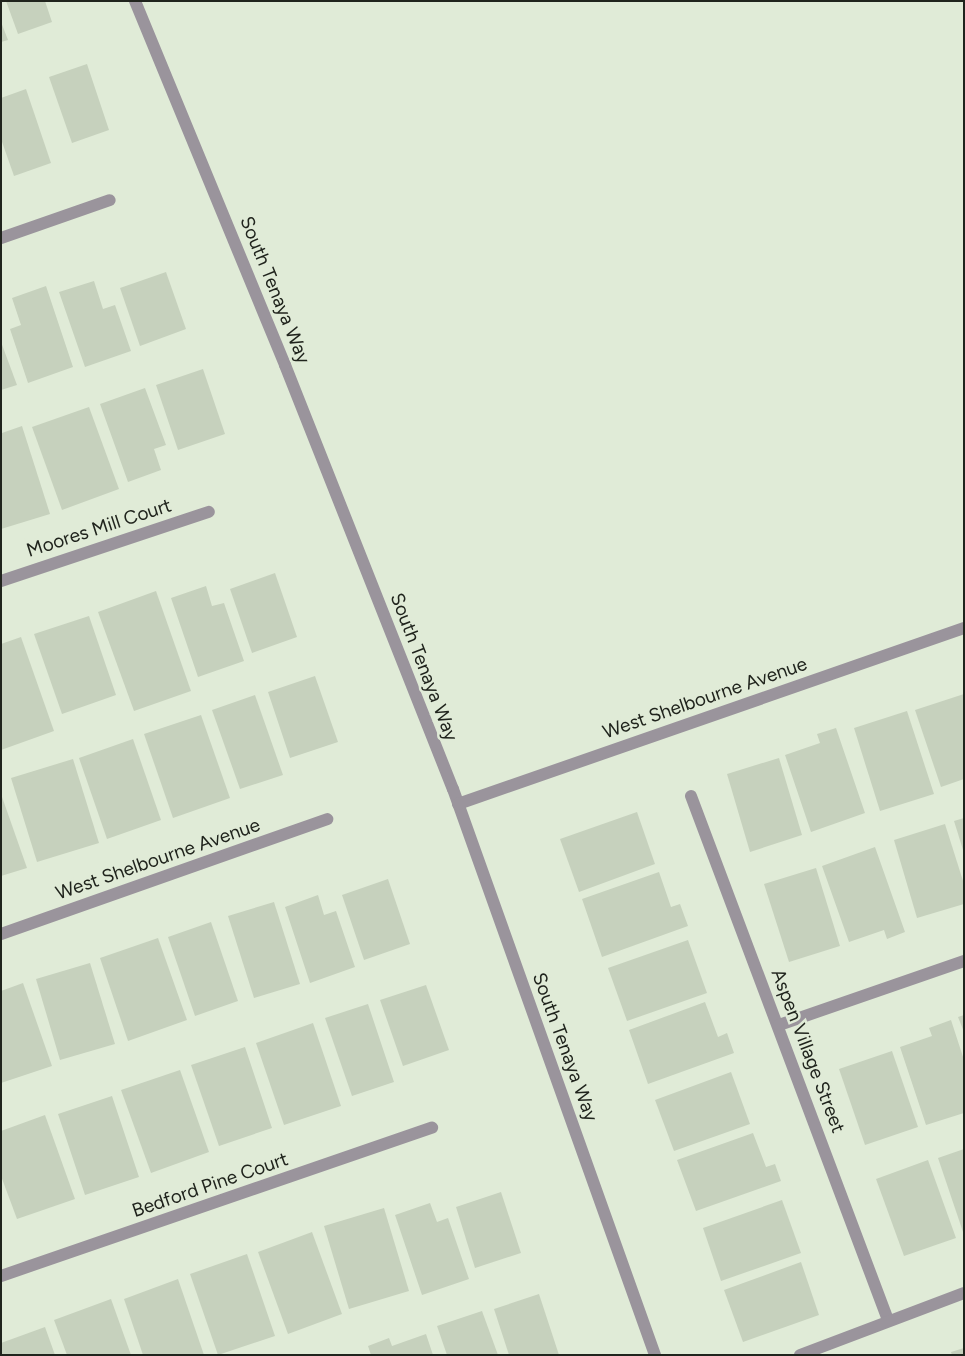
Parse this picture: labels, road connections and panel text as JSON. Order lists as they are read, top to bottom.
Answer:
{
  "streets": {
    "street": [
      "South Tenaya Way",
      "Moores Mill Court",
      "West Shelbourne Avenue",
      "Aspen Village Street",
      "Bedford Pine Court"
    ]
  },
  "crossings": [
    ["South Tenaya Way", "West Shelbourne Avenue"]
  ]
}
